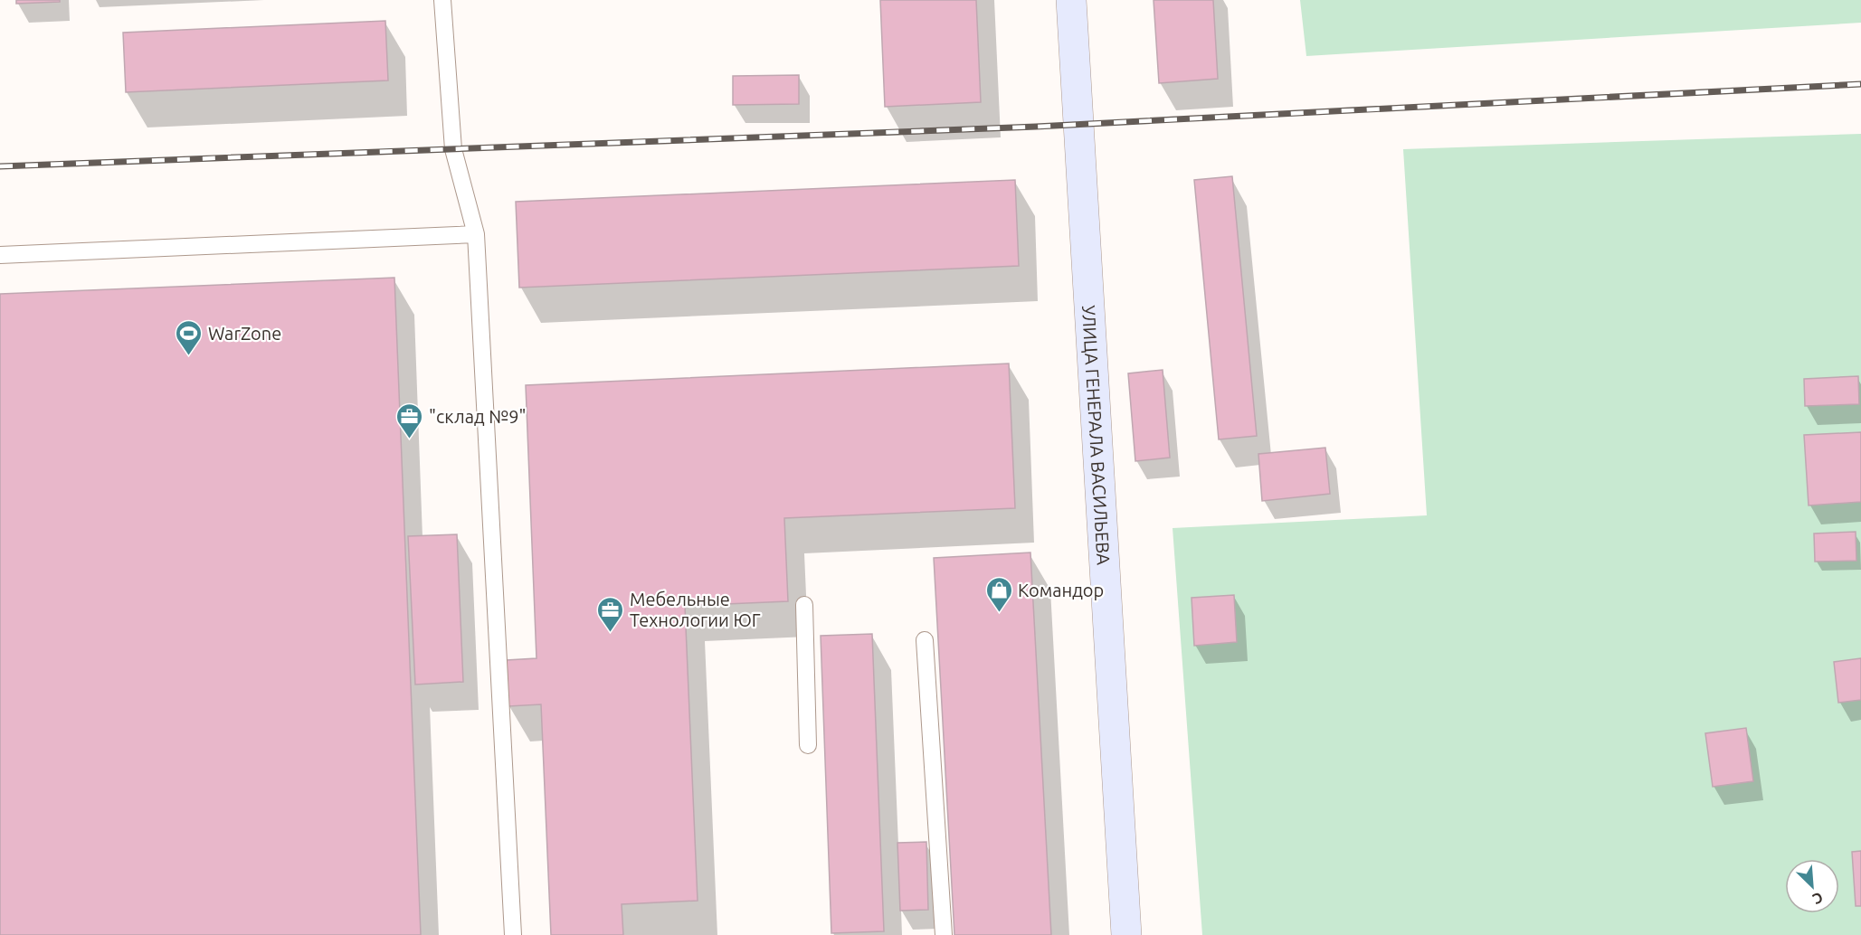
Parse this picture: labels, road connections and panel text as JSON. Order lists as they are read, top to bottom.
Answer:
{
  "streets": {
    "main road": ["УЛИЦА ГЕНЕРАЛА ВАСИЛЬЕВА"]
  },
  "places": {
    "sports": ["WarZone"],
    "office": ["\"склад №9\"", "Мебельные Технологии ЮГ"],
    "shop": ["Командор"]
  },
  "north": "bottom right"
}
